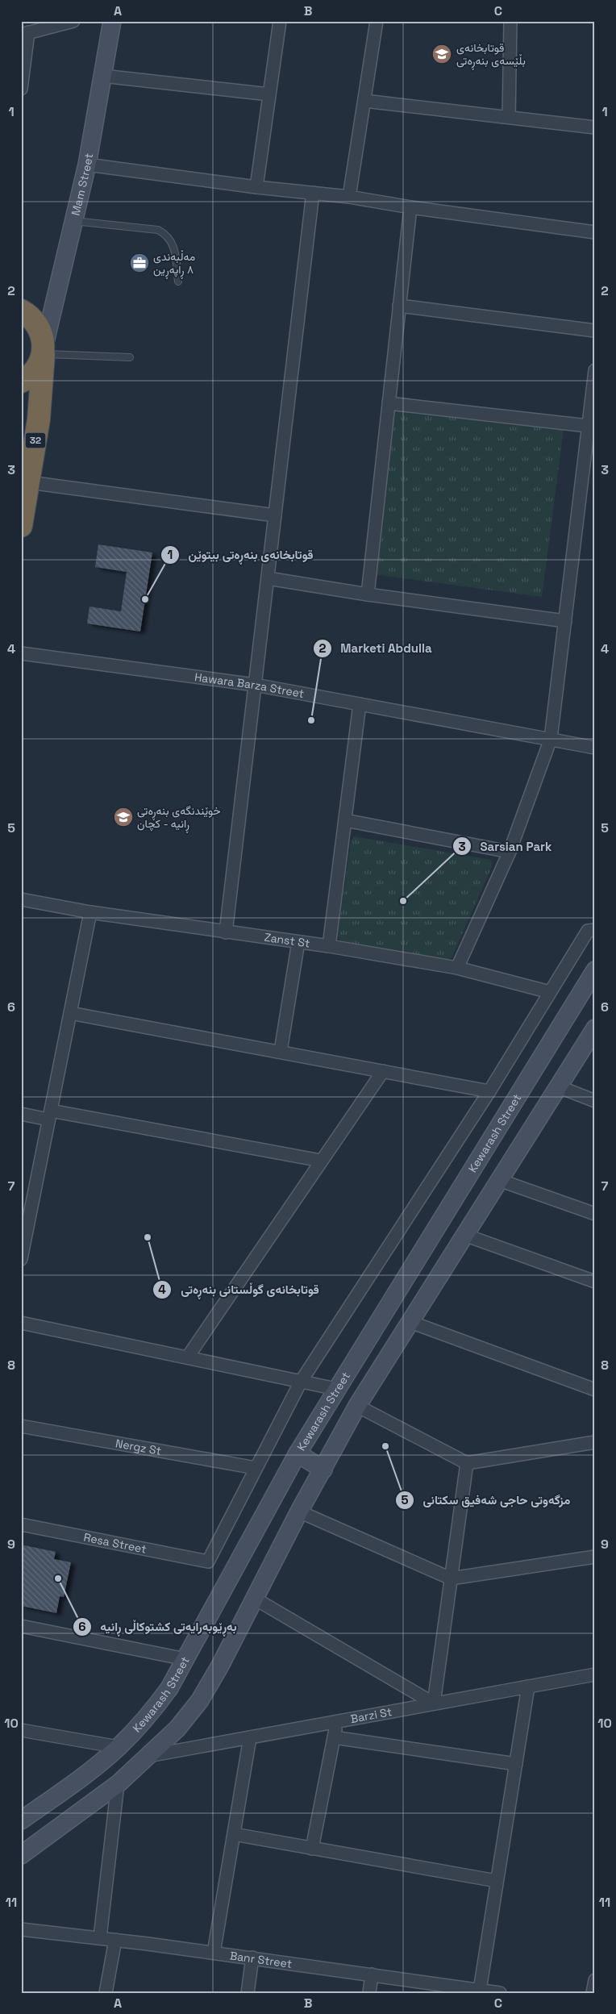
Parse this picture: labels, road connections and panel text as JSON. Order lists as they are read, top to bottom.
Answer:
{
  "streets": {
    "highway": ["32"],
    "main road": ["Mam Street", "Kewarash Street"],
    "street": [
      "Hawara Barza Street",
      "Zanst St",
      "Nergz St",
      "Resa Street",
      "Barzi St",
      "Banr Street"
    ]
  },
  "crossings": [
    ["Mam Street", "32"],
    ["Nergz St", "Resa Street"]
  ],
  "places": {
    "school or university": ["قوتابخانه‌ی بڵێسه‌ی بنه‌ڕه‌تی", "خوێندنگەی بنەڕەتی ڕانیە - کچان"],
    "office": ["مەڵبەندی ٨ ڕاپەڕین"],
    "other": [
      "قوتابخانەی بنەڕەتی بیتوێن",
      "Marketi Abdulla",
      "Sarsian Park",
      "قوتابخانه‌ی گوڵستانی بنه‌ڕه‌تی",
      "مزگەوتی حاجی شەفیق سکتانی",
      "بەڕێوبەرایەتی کشتوکاڵی ڕانیە"
    ]
  },
  "grid": {
    "columns": ["A", "B", "C"],
    "rows": [
      "1",
      "2",
      "3",
      "4",
      "5",
      "6",
      "7",
      "8",
      "9",
      "10",
      "11"
    ]
  }
}
